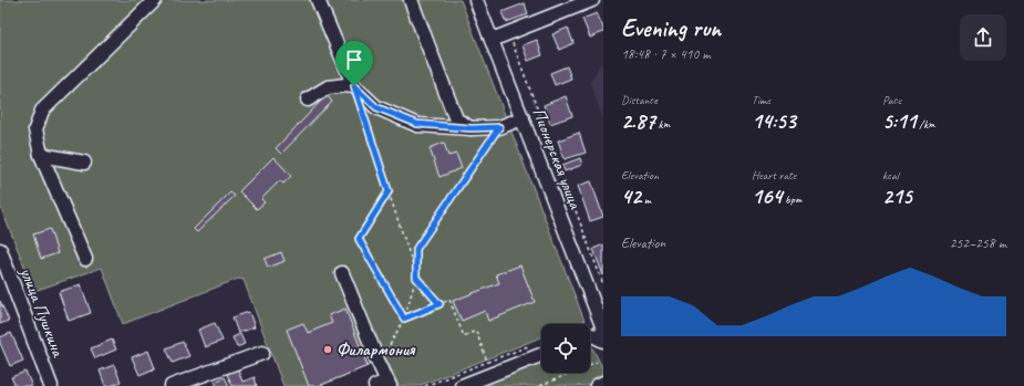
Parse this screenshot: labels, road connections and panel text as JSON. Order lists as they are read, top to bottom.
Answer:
{
  "streets": {
    "street": ["Пионерская улица", "улица Пушкина"]
  },
  "places": ["Филармония"],
  "page": {
    "heading": ["Evening run", "18:48 · 7 × 410 m"],
    "stats": [
      ["Distance", "2.87 km"],
      ["Time", "14:53"],
      ["Pace", "5:11 /km"],
      ["Elevation", "42 m"],
      ["Heart rate", "164 bpm"],
      ["kcal", "215"]
    ],
    "chart": ["Elevation", "252–258 m"]
  }
}
